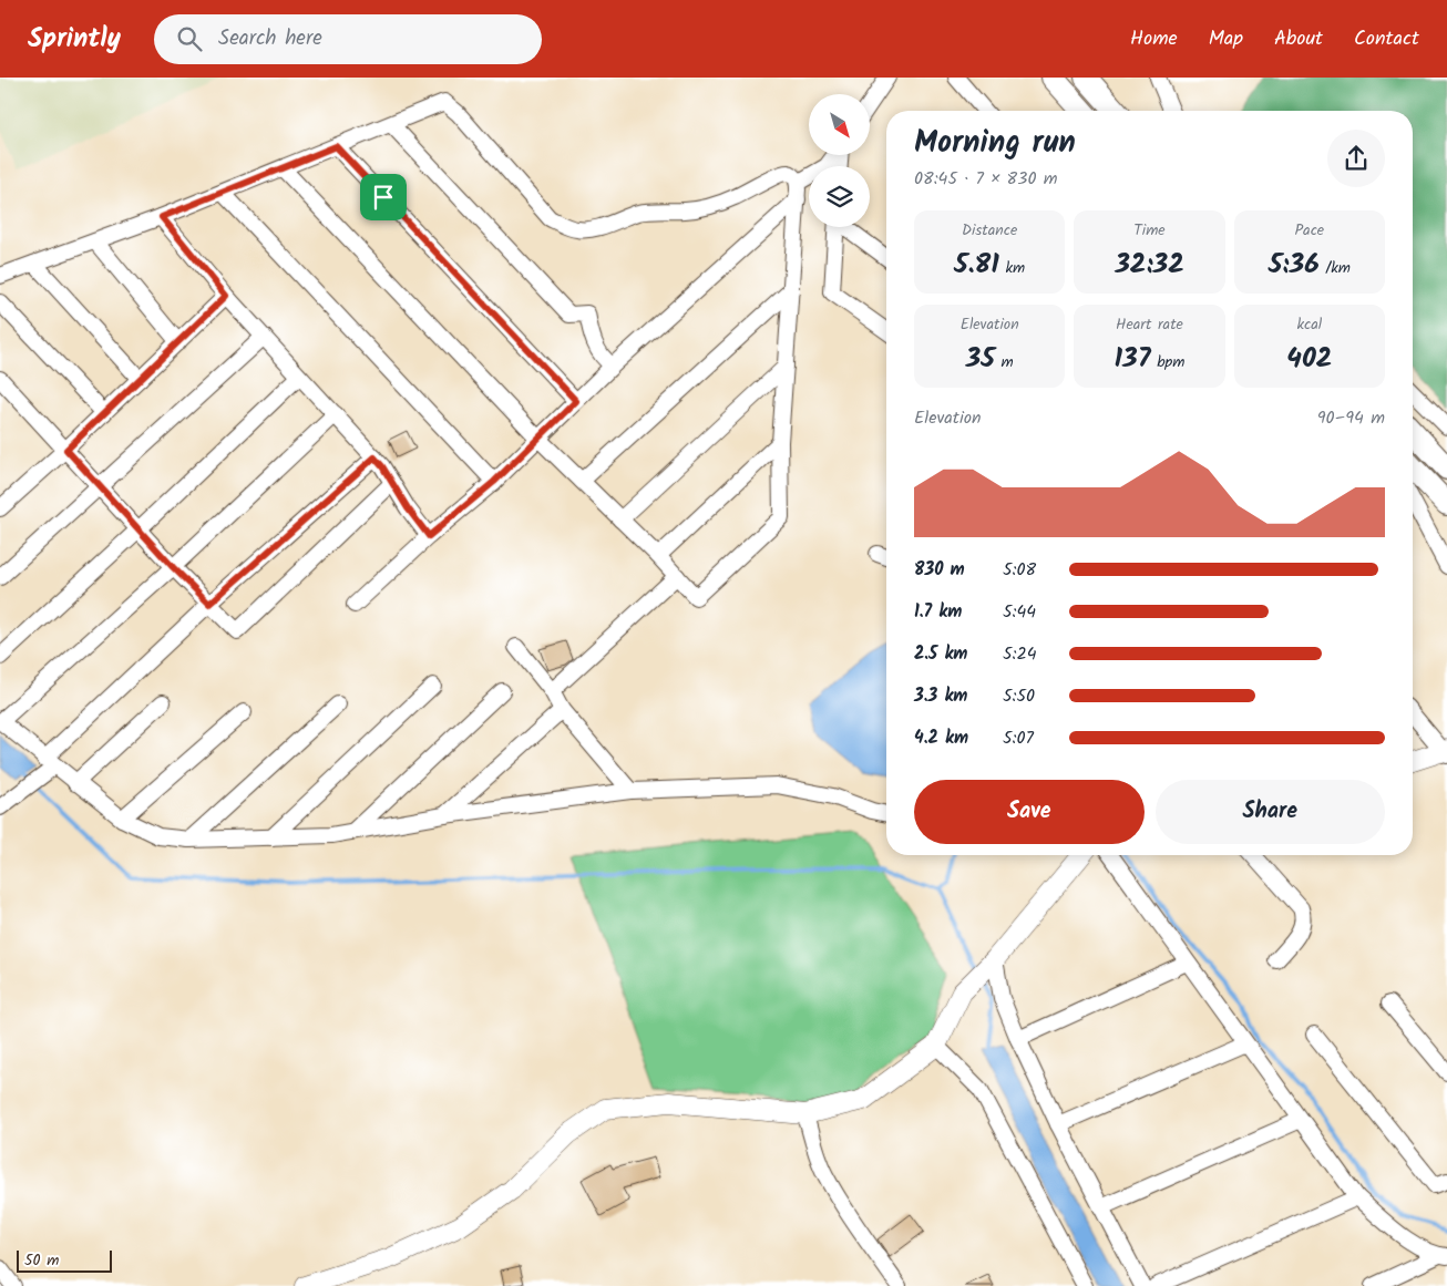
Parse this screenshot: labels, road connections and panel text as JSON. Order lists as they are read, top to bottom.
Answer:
{
  "scale_bar": "50 m",
  "north": "bottom right",
  "page": {
    "header": "Sprintly",
    "search": "Search here",
    "nav": [
      "Home",
      "Map",
      "About",
      "Contact"
    ],
    "heading": ["Morning run", "08:45 · 7 × 830 m"],
    "stats": [
      ["Distance", "5.81 km"],
      ["Time", "32:32"],
      ["Pace", "5:36 /km"],
      ["Elevation", "35 m"],
      ["Heart rate", "137 bpm"],
      ["kcal", "402"]
    ],
    "chart": ["Elevation", "90–94 m"],
    "list": [
      {
        "name": "830 m",
        "note": "5:08"
      },
      {
        "name": "1.7 km",
        "note": "5:44"
      },
      {
        "name": "2.5 km",
        "note": "5:24"
      },
      {
        "name": "3.3 km",
        "note": "5:50"
      },
      {
        "name": "4.2 km",
        "note": "5:07"
      }
    ],
    "buttons": ["Save", "Share"],
    "scale": "50 m"
  }
}
